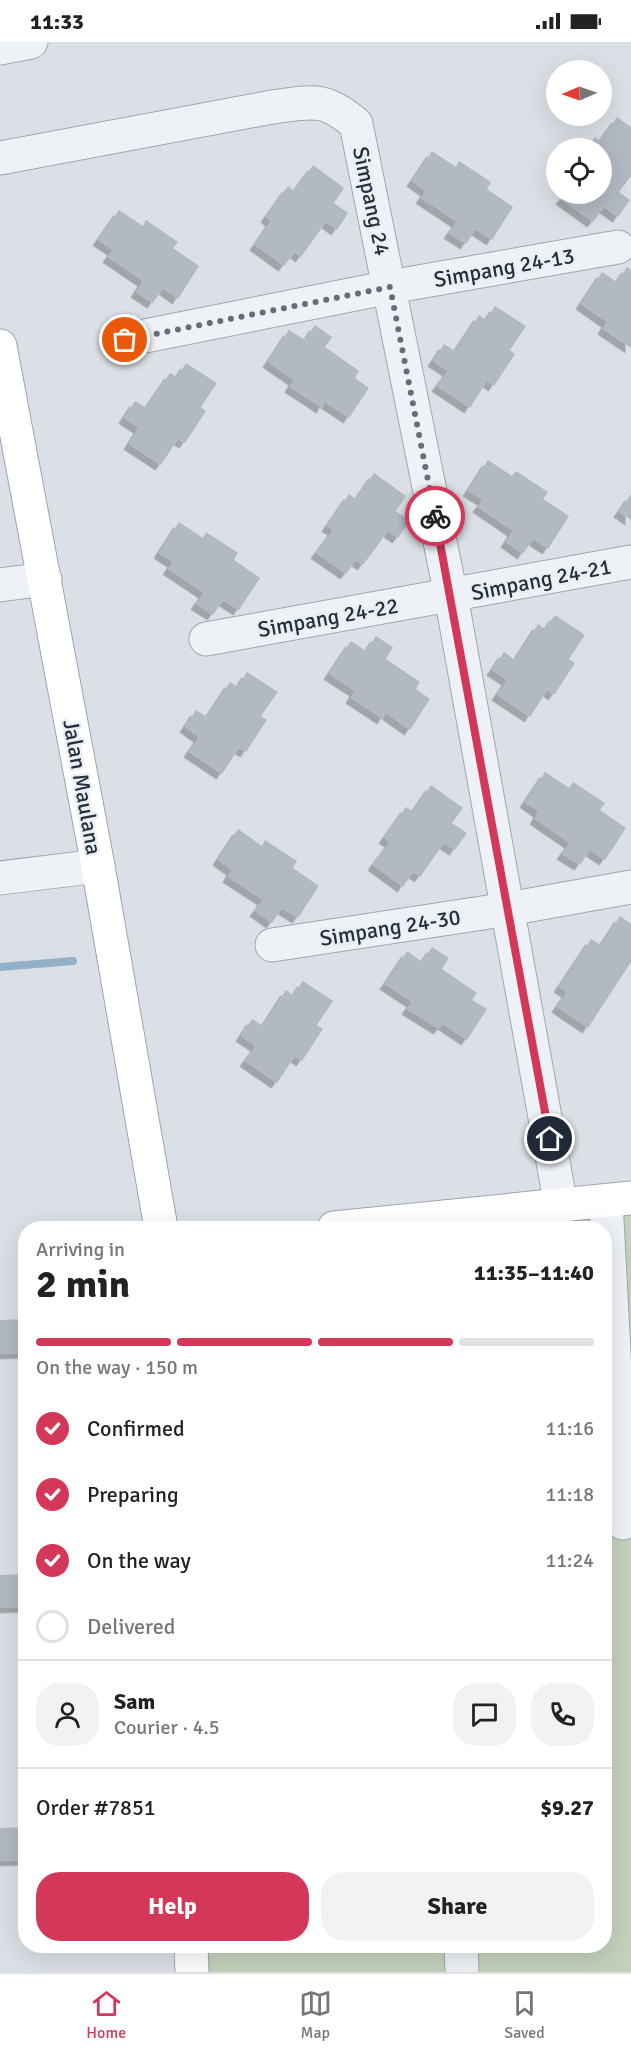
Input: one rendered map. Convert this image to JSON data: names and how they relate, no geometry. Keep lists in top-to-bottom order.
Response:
{
  "streets": {
    "main road": ["Jalan Maulana"],
    "street": [
      "Simpang 24",
      "Simpang 24-13",
      "Simpang 24-21",
      "Simpang 24-22",
      "Simpang 24-30"
    ]
  },
  "crossings": [
    ["Simpang 24", "Simpang 24-13"],
    ["Simpang 24", "Simpang 24-21"],
    ["Simpang 24", "Simpang 24-22"],
    ["Simpang 24", "Simpang 24-30"],
    ["Simpang 24-21", "Simpang 24-22"]
  ],
  "north": "left",
  "page": {
    "status": "11:33",
    "heading": ["2 min", "Arriving in", "11:35–11:40"],
    "panel": [
      "Sam",
      "Courier · 4.5",
      "Order #7851",
      "$9.27"
    ],
    "bar": "On the way · 150 m",
    "list": [
      ["Confirmed", "11:16"],
      ["Preparing", "11:18"],
      ["On the way", "11:24"],
      "Delivered"
    ],
    "buttons": ["Help", "Share"],
    "tabs": ["Home", "Map", "Saved"]
  }
}
